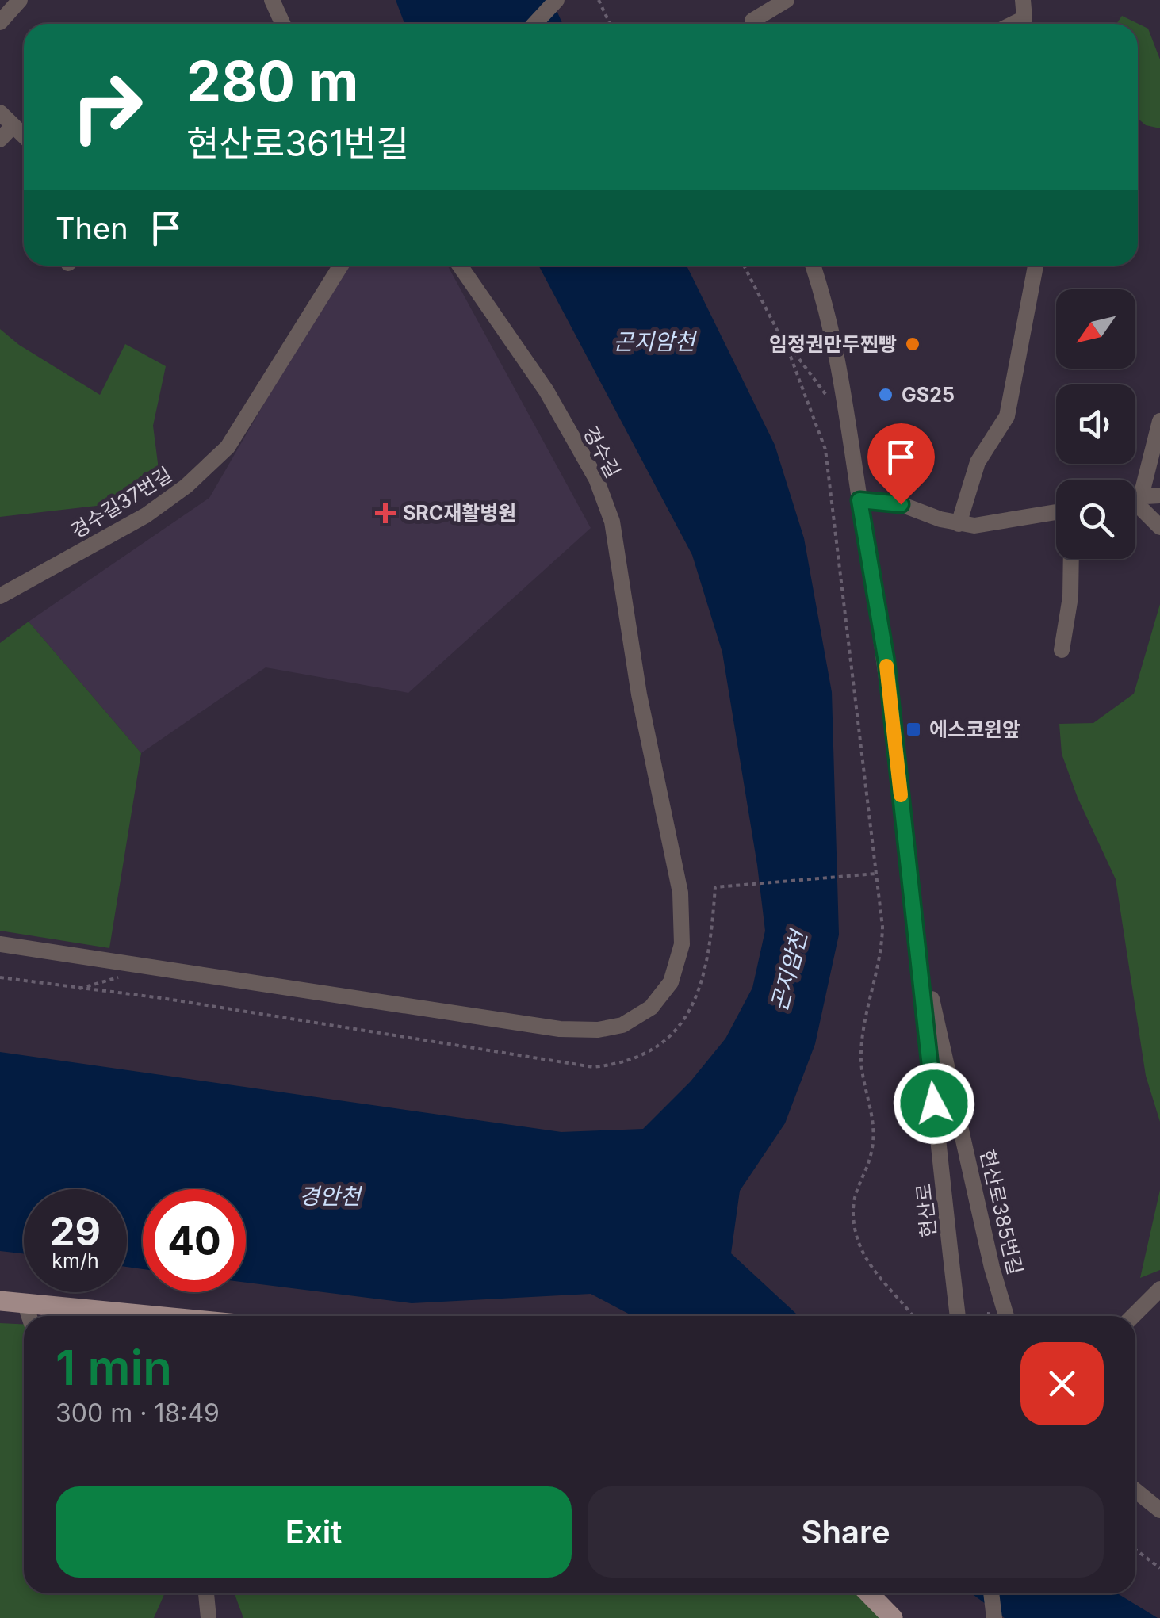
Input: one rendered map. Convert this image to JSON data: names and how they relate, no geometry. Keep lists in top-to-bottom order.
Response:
{
  "streets": {
    "street": [
      "경수길",
      "경수길37번길",
      "현산로",
      "현산로385번길"
    ]
  },
  "crossings": [
    ["현산로", "현산로385번길"]
  ],
  "water": ["곤지암천", "경안천"],
  "places": {
    "other": ["임정권만두찐빵", "GS25"],
    "health": ["SRC재활병원"],
    "transit": ["에스코윈앞"]
  },
  "north": "bottom left",
  "page": {
    "turn": ["280 m", "현산로361번길"],
    "then": "Then",
    "speed": "29 km/h",
    "limit": "40",
    "heading": ["1 min", "300 m · 18:49"],
    "buttons": ["Exit", "Share"]
  }
}
